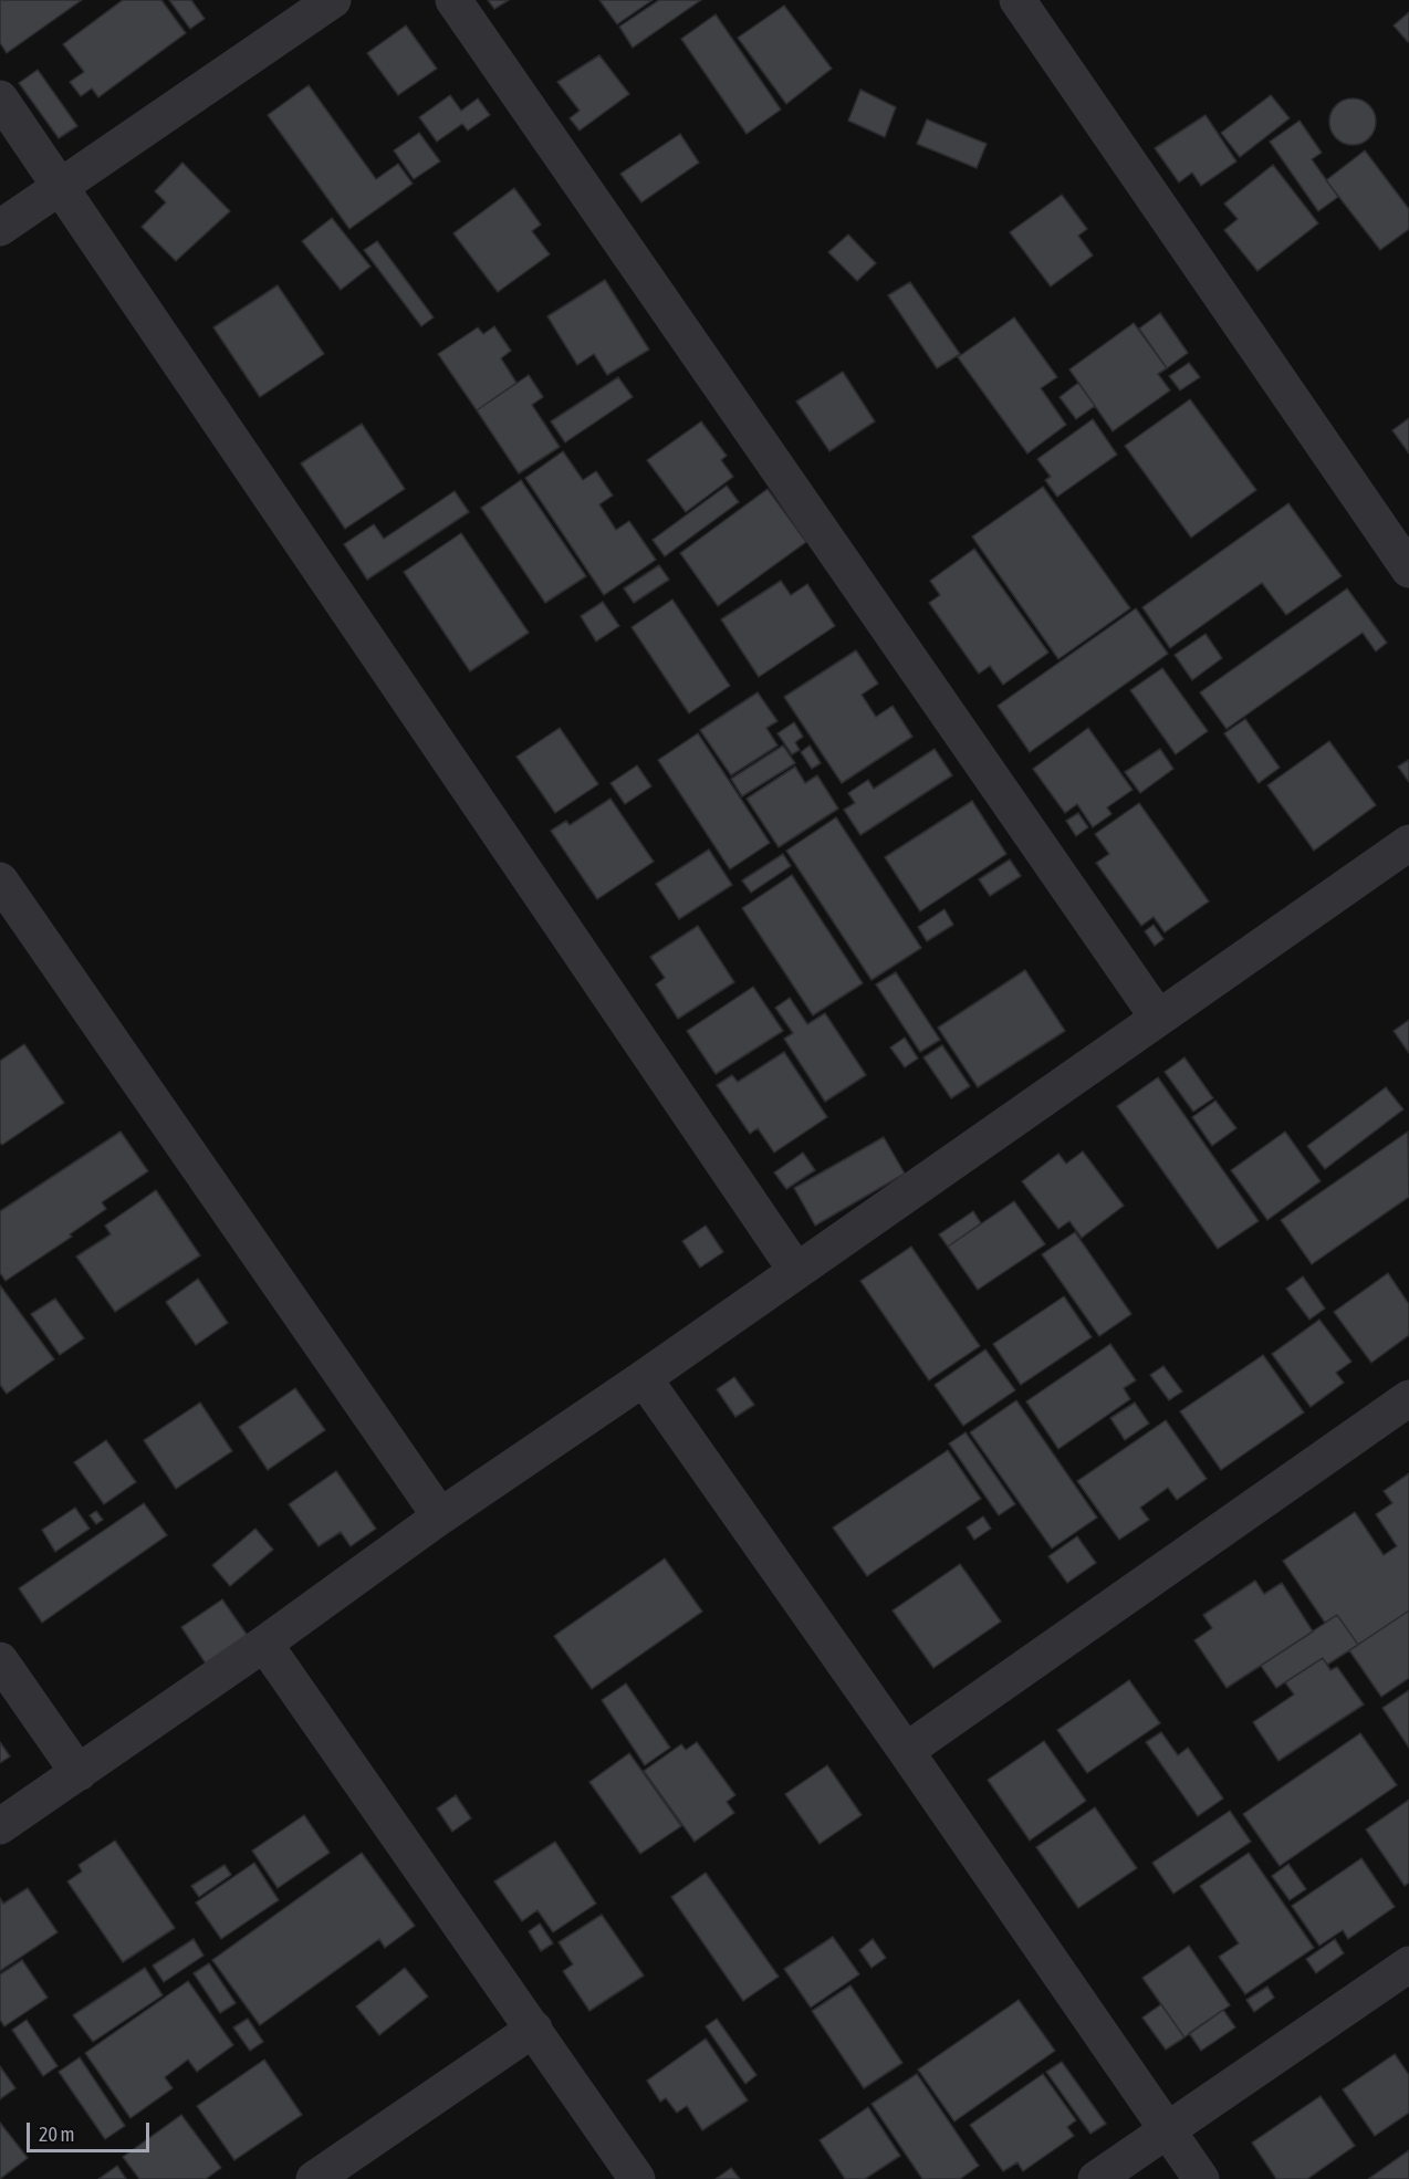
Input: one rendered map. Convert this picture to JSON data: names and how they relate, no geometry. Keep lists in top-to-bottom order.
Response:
{
  "scale_bar": "20 m"
}
